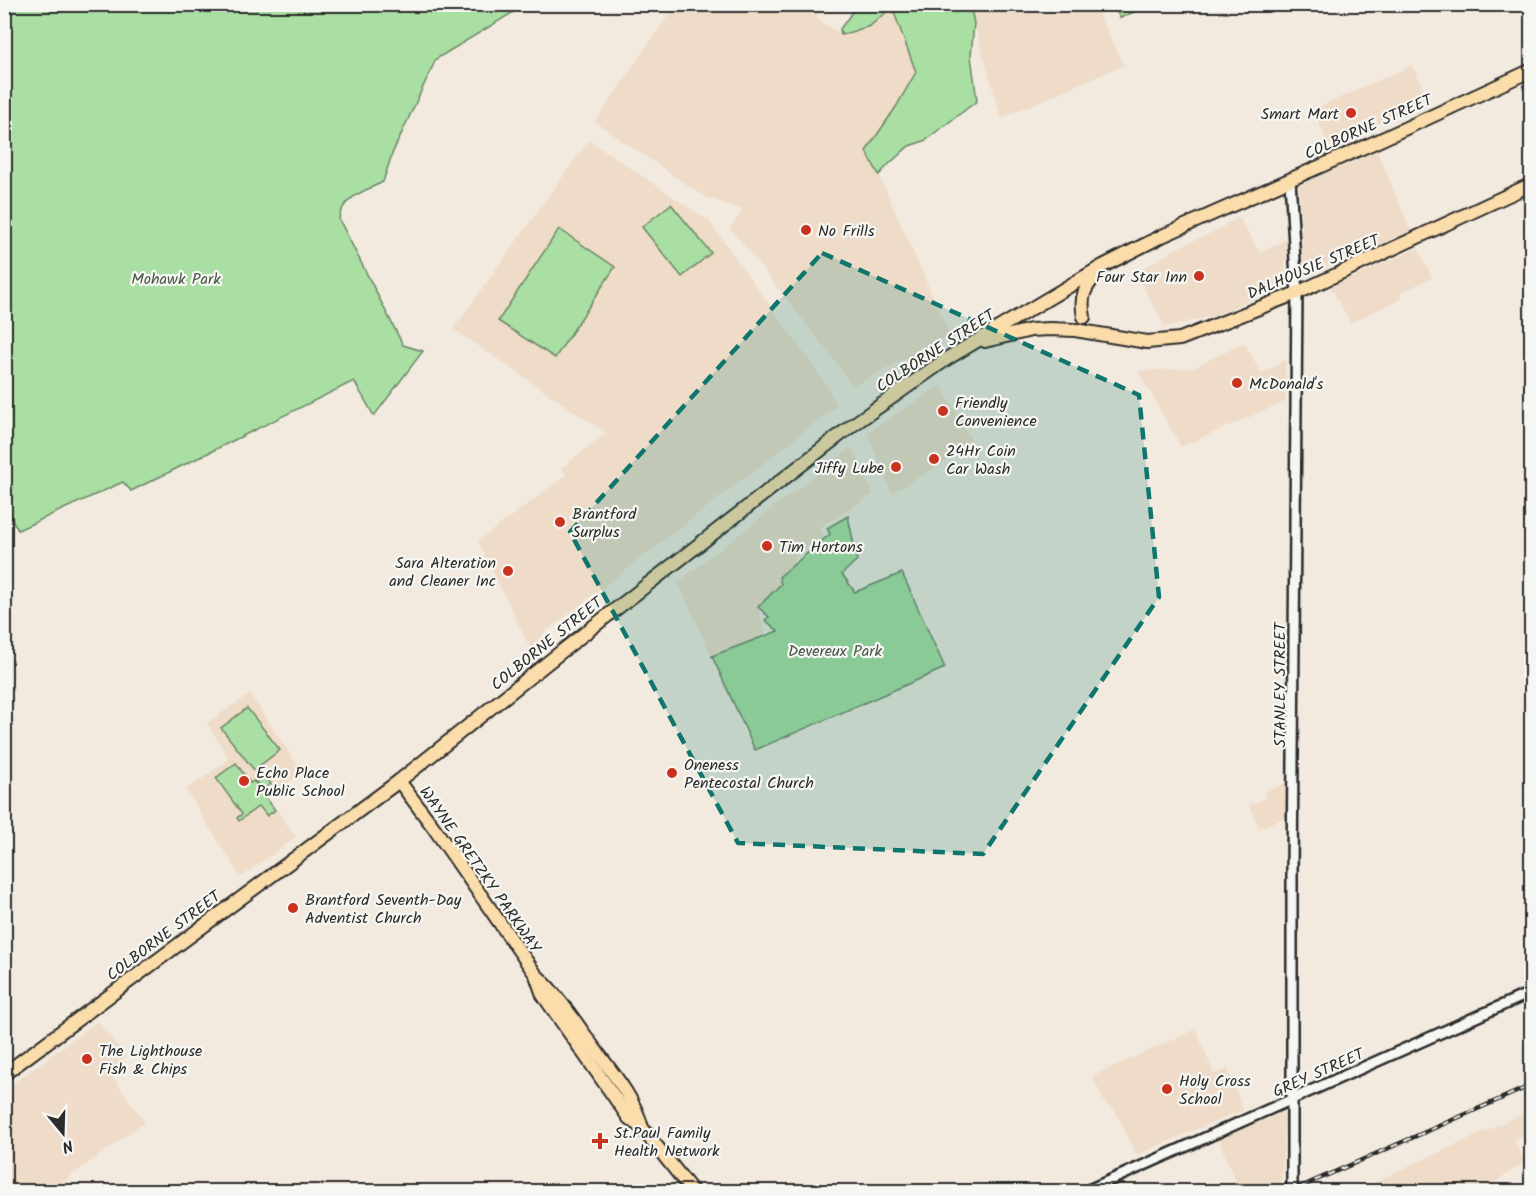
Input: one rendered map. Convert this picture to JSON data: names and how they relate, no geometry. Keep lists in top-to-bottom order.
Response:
{
  "streets": {
    "main road": ["COLBORNE STREET", "DALHOUSIE STREET", "WAYNE GRETZKY PARKWAY"],
    "street": ["STANLEY STREET", "GREY STREET"]
  },
  "crossings": [
    ["COLBORNE STREET", "DALHOUSIE STREET"],
    ["COLBORNE STREET", "STANLEY STREET"],
    ["COLBORNE STREET", "WAYNE GRETZKY PARKWAY"],
    ["DALHOUSIE STREET", "STANLEY STREET"],
    ["STANLEY STREET", "GREY STREET"]
  ],
  "parks": ["Mohawk Park", "Devereux Park"],
  "places": {
    "other": [
      "Smart Mart",
      "No Frills",
      "Four Star Inn",
      "McDonald's",
      "Friendly Convenience",
      "24Hr Coin Car Wash",
      "Jiffy Lube",
      "Brantford Surplus",
      "Tim Hortons",
      "Sara Alteration and Cleaner Inc",
      "Oneness Pentecostal Church",
      "Echo Place Public School",
      "Brantford Seventh-Day Adventist Church",
      "The Lighthouse Fish & Chips",
      "Holy Cross School"
    ],
    "health": ["St.Paul Family Health Network"]
  },
  "north": "bottom"
}
